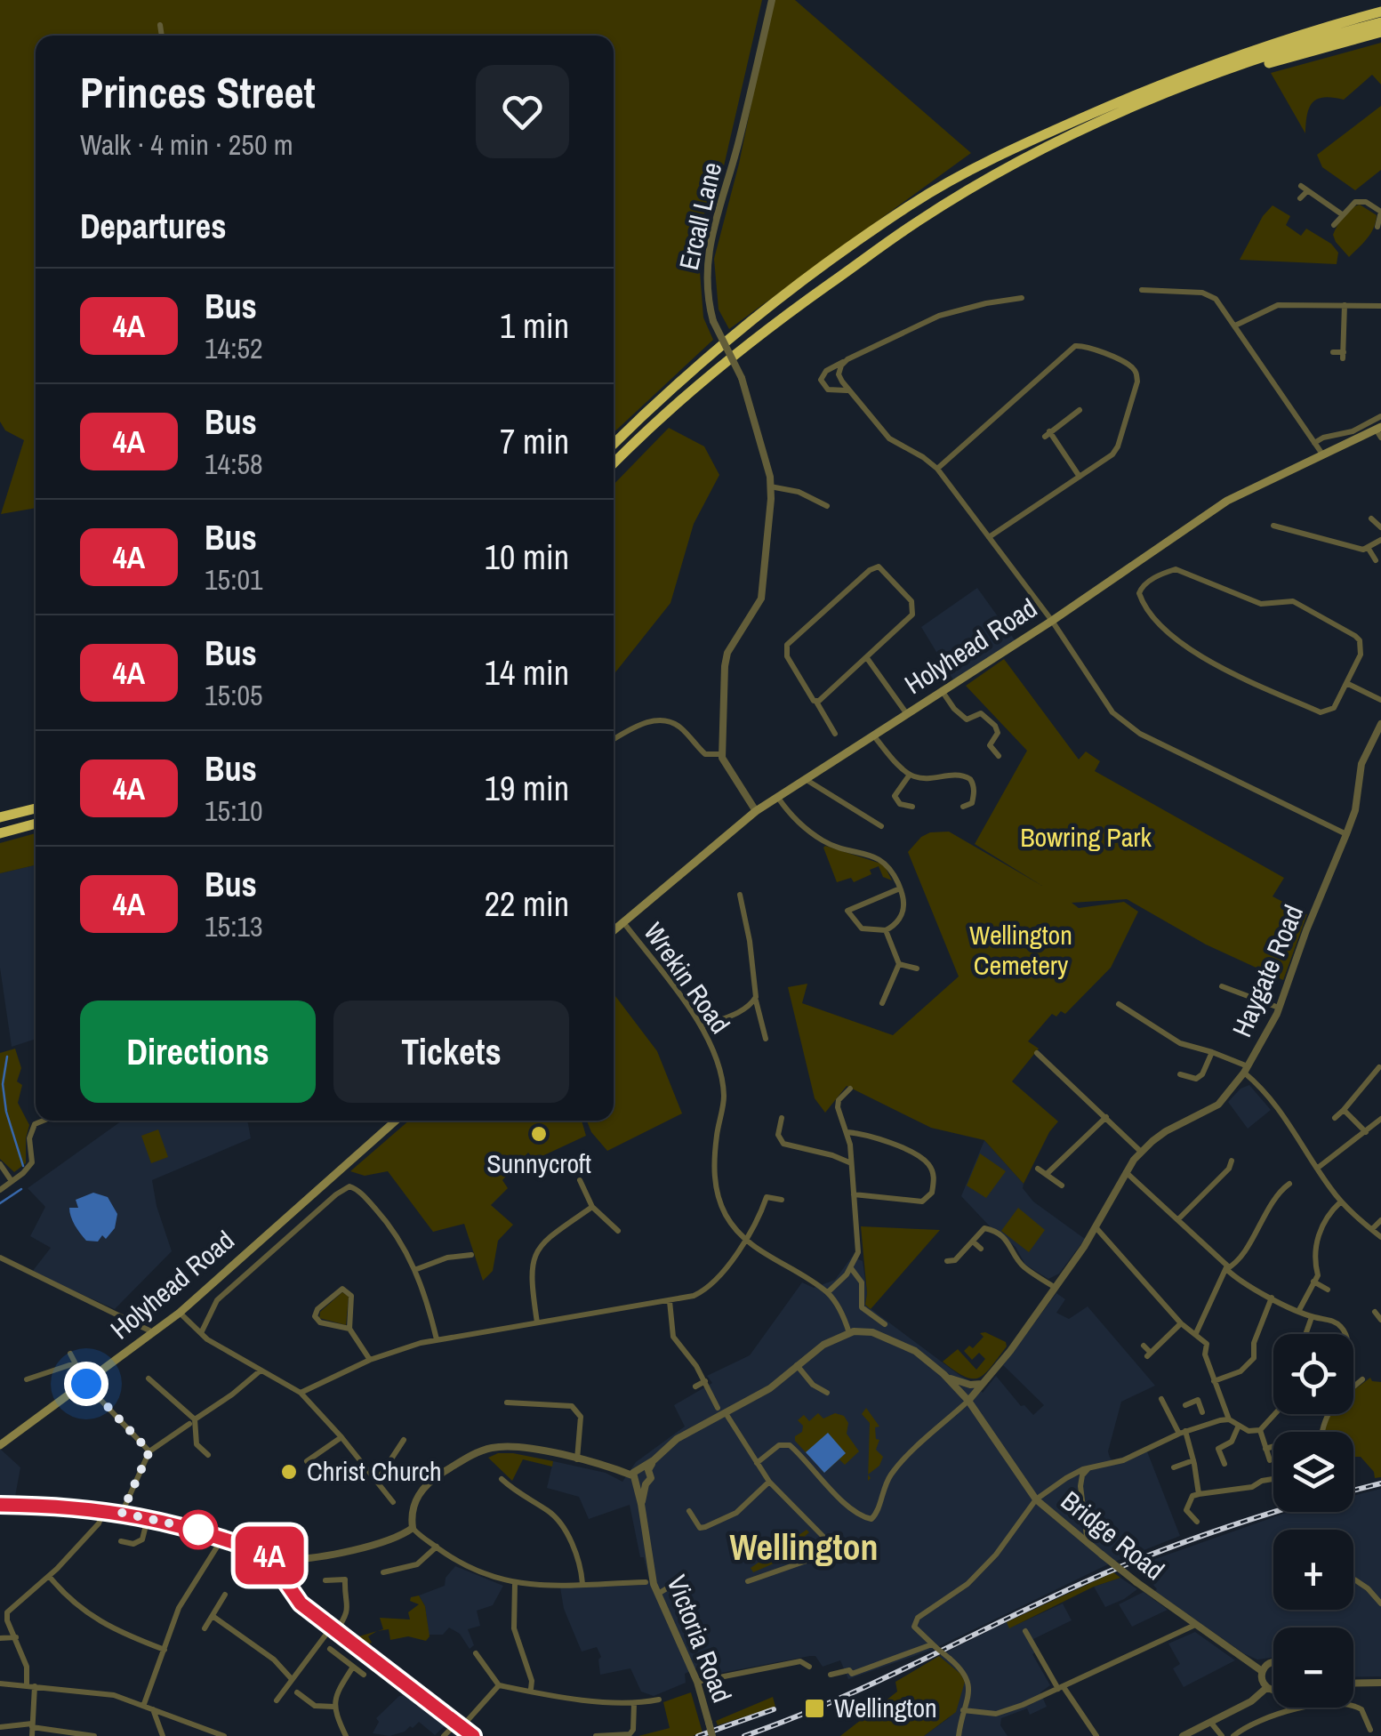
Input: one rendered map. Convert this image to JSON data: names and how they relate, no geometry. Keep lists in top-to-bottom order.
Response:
{
  "streets": {
    "main road": ["Holyhead Road"],
    "street": [
      "Ercall Lane",
      "Haygate Road",
      "Wrekin Road",
      "Bridge Road",
      "Victoria Road"
    ]
  },
  "crossings": [
    ["Holyhead Road", "Wrekin Road"],
    ["Haygate Road", "Bridge Road"]
  ],
  "districts": ["Wellington"],
  "parks": ["Bowring Park", "Wellington Cemetery"],
  "places": {
    "other": ["Sunnycroft", "Christ Church"],
    "transit": ["Wellington"]
  },
  "lines": ["bus line 4A"],
  "page": {
    "on_map": "4A",
    "heading": [
      ["Princes Street", "Walk · 4 min · 250 m"],
      "Departures"
    ],
    "list": [
      {
        "mark": "4A",
        "name": "Bus",
        "note": "14:52",
        "value": "1 min"
      },
      {
        "mark": "4A",
        "name": "Bus",
        "note": "14:58",
        "value": "7 min"
      },
      {
        "mark": "4A",
        "name": "Bus",
        "note": "15:01",
        "value": "10 min"
      },
      {
        "mark": "4A",
        "name": "Bus",
        "note": "15:05",
        "value": "14 min"
      },
      {
        "mark": "4A",
        "name": "Bus",
        "note": "15:10",
        "value": "19 min"
      },
      {
        "mark": "4A",
        "name": "Bus",
        "note": "15:13",
        "value": "22 min"
      }
    ],
    "buttons": ["Directions", "Tickets"],
    "map_buttons": ["+", "−"]
  }
}
